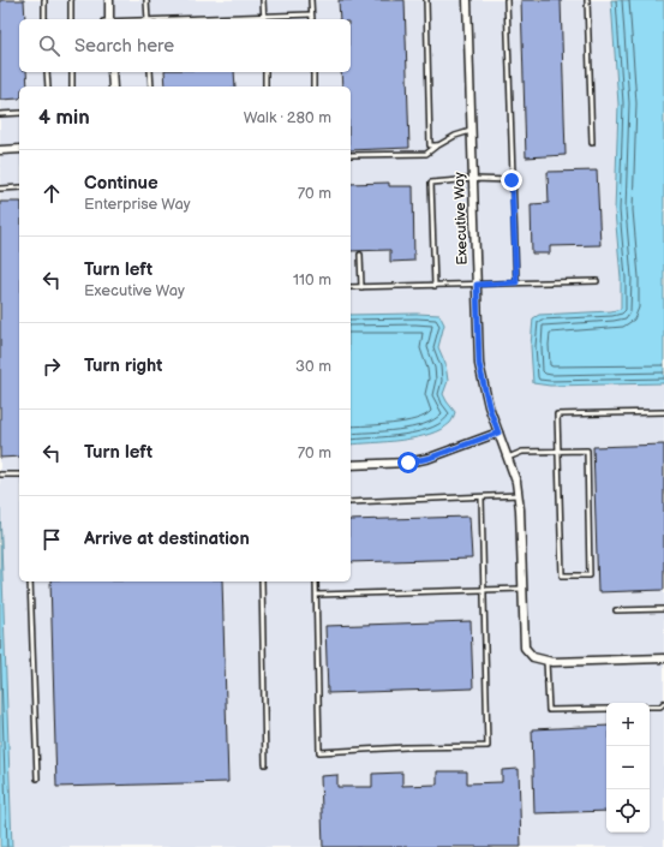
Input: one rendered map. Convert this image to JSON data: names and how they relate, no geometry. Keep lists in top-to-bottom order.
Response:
{
  "streets": {
    "street": ["Executive Way"]
  },
  "page": {
    "search": "Search here",
    "heading": ["4 min", "Walk · 280 m"],
    "list": [
      ["Continue", "Enterprise Way", "70 m"],
      ["Turn left", "Executive Way", "110 m"],
      ["Turn right", "30 m"],
      ["Turn left", "70 m"],
      "Arrive at destination"
    ],
    "map_buttons": ["+", "−"]
  }
}
